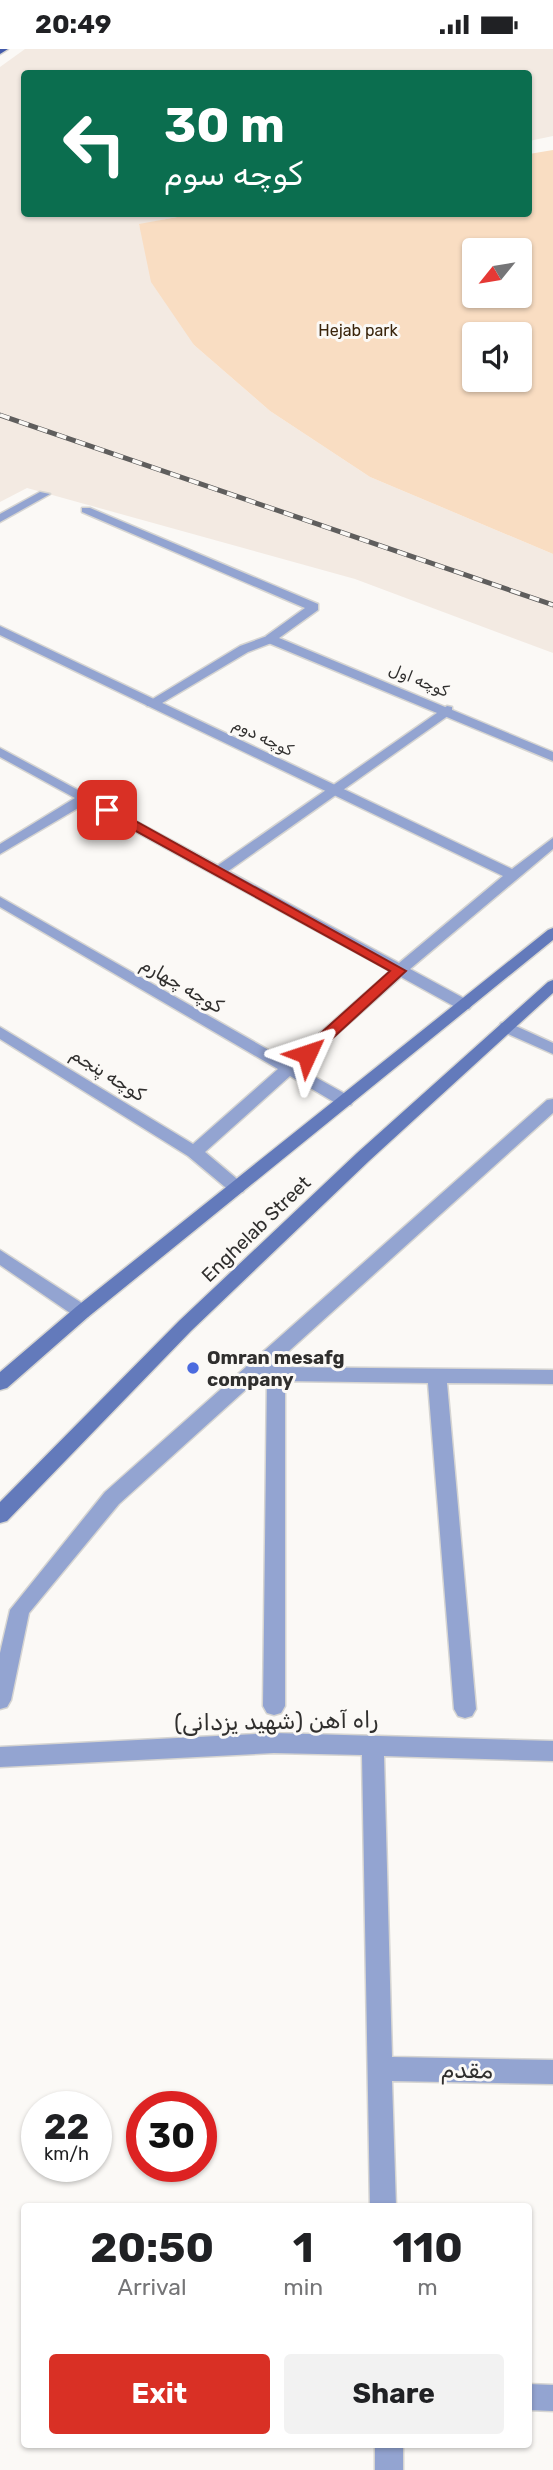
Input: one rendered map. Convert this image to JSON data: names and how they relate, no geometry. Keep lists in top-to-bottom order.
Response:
{
  "streets": {
    "main road": ["Enghelab Street"],
    "street": [
      "کوچه اول",
      "کوچه دوم",
      "کوچه چهارم",
      "کوچه پنجم",
      "راه آهن (شهید یزدانی)",
      "مقدم"
    ]
  },
  "crossings": [
    ["کوچه چهارم", "Enghelab Street"],
    ["کوچه پنجم", "Enghelab Street"]
  ],
  "parks": ["Hejab park"],
  "places": ["Omran mesafg company"],
  "north": "bottom left",
  "page": {
    "status": "20:49",
    "turn": ["30 m", "کوچه سوم"],
    "speed": "22 km/h",
    "limit": "30",
    "eta": [
      "20:50",
      "Arrival",
      "1",
      "min",
      "110",
      "m"
    ],
    "buttons": ["Exit", "Share"]
  }
}
